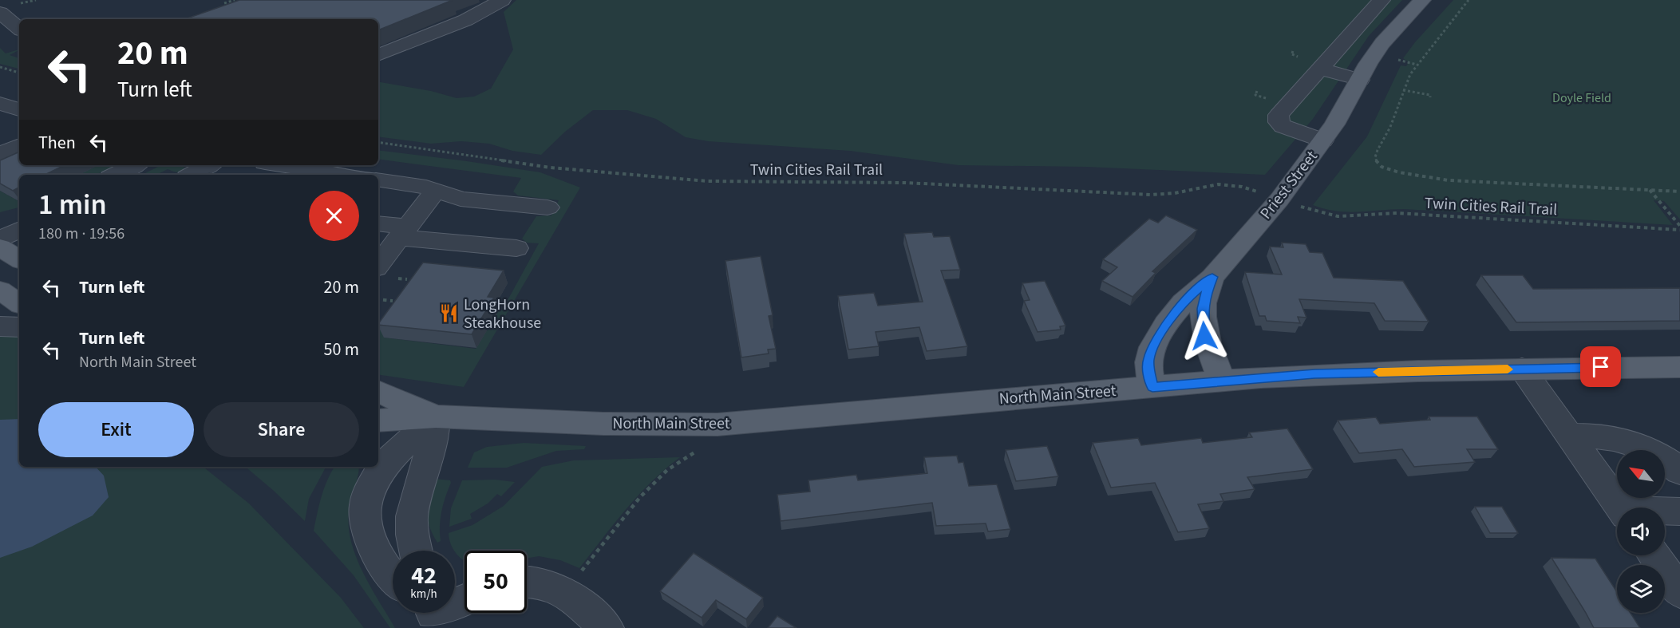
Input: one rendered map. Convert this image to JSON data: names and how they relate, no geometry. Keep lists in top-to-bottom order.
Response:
{
  "streets": {
    "main road": ["Priest Street", "North Main Street"],
    "path": ["Twin Cities Rail Trail"]
  },
  "crossings": [
    ["Priest Street", "North Main Street"]
  ],
  "parks": ["Doyle Field"],
  "places": {
    "restaurant": ["LongHorn Steakhouse"]
  },
  "north": "top left",
  "page": {
    "turn": ["20 m", "Turn left"],
    "then": "Then",
    "heading": ["1 min", "180 m · 19:56"],
    "list": [
      {
        "name": "Turn left",
        "value": "20 m"
      },
      {
        "name": "Turn left",
        "note": "North Main Street",
        "value": "50 m"
      }
    ],
    "buttons": ["Exit", "Share"],
    "speed": "42 km/h",
    "limit": "50"
  }
}
